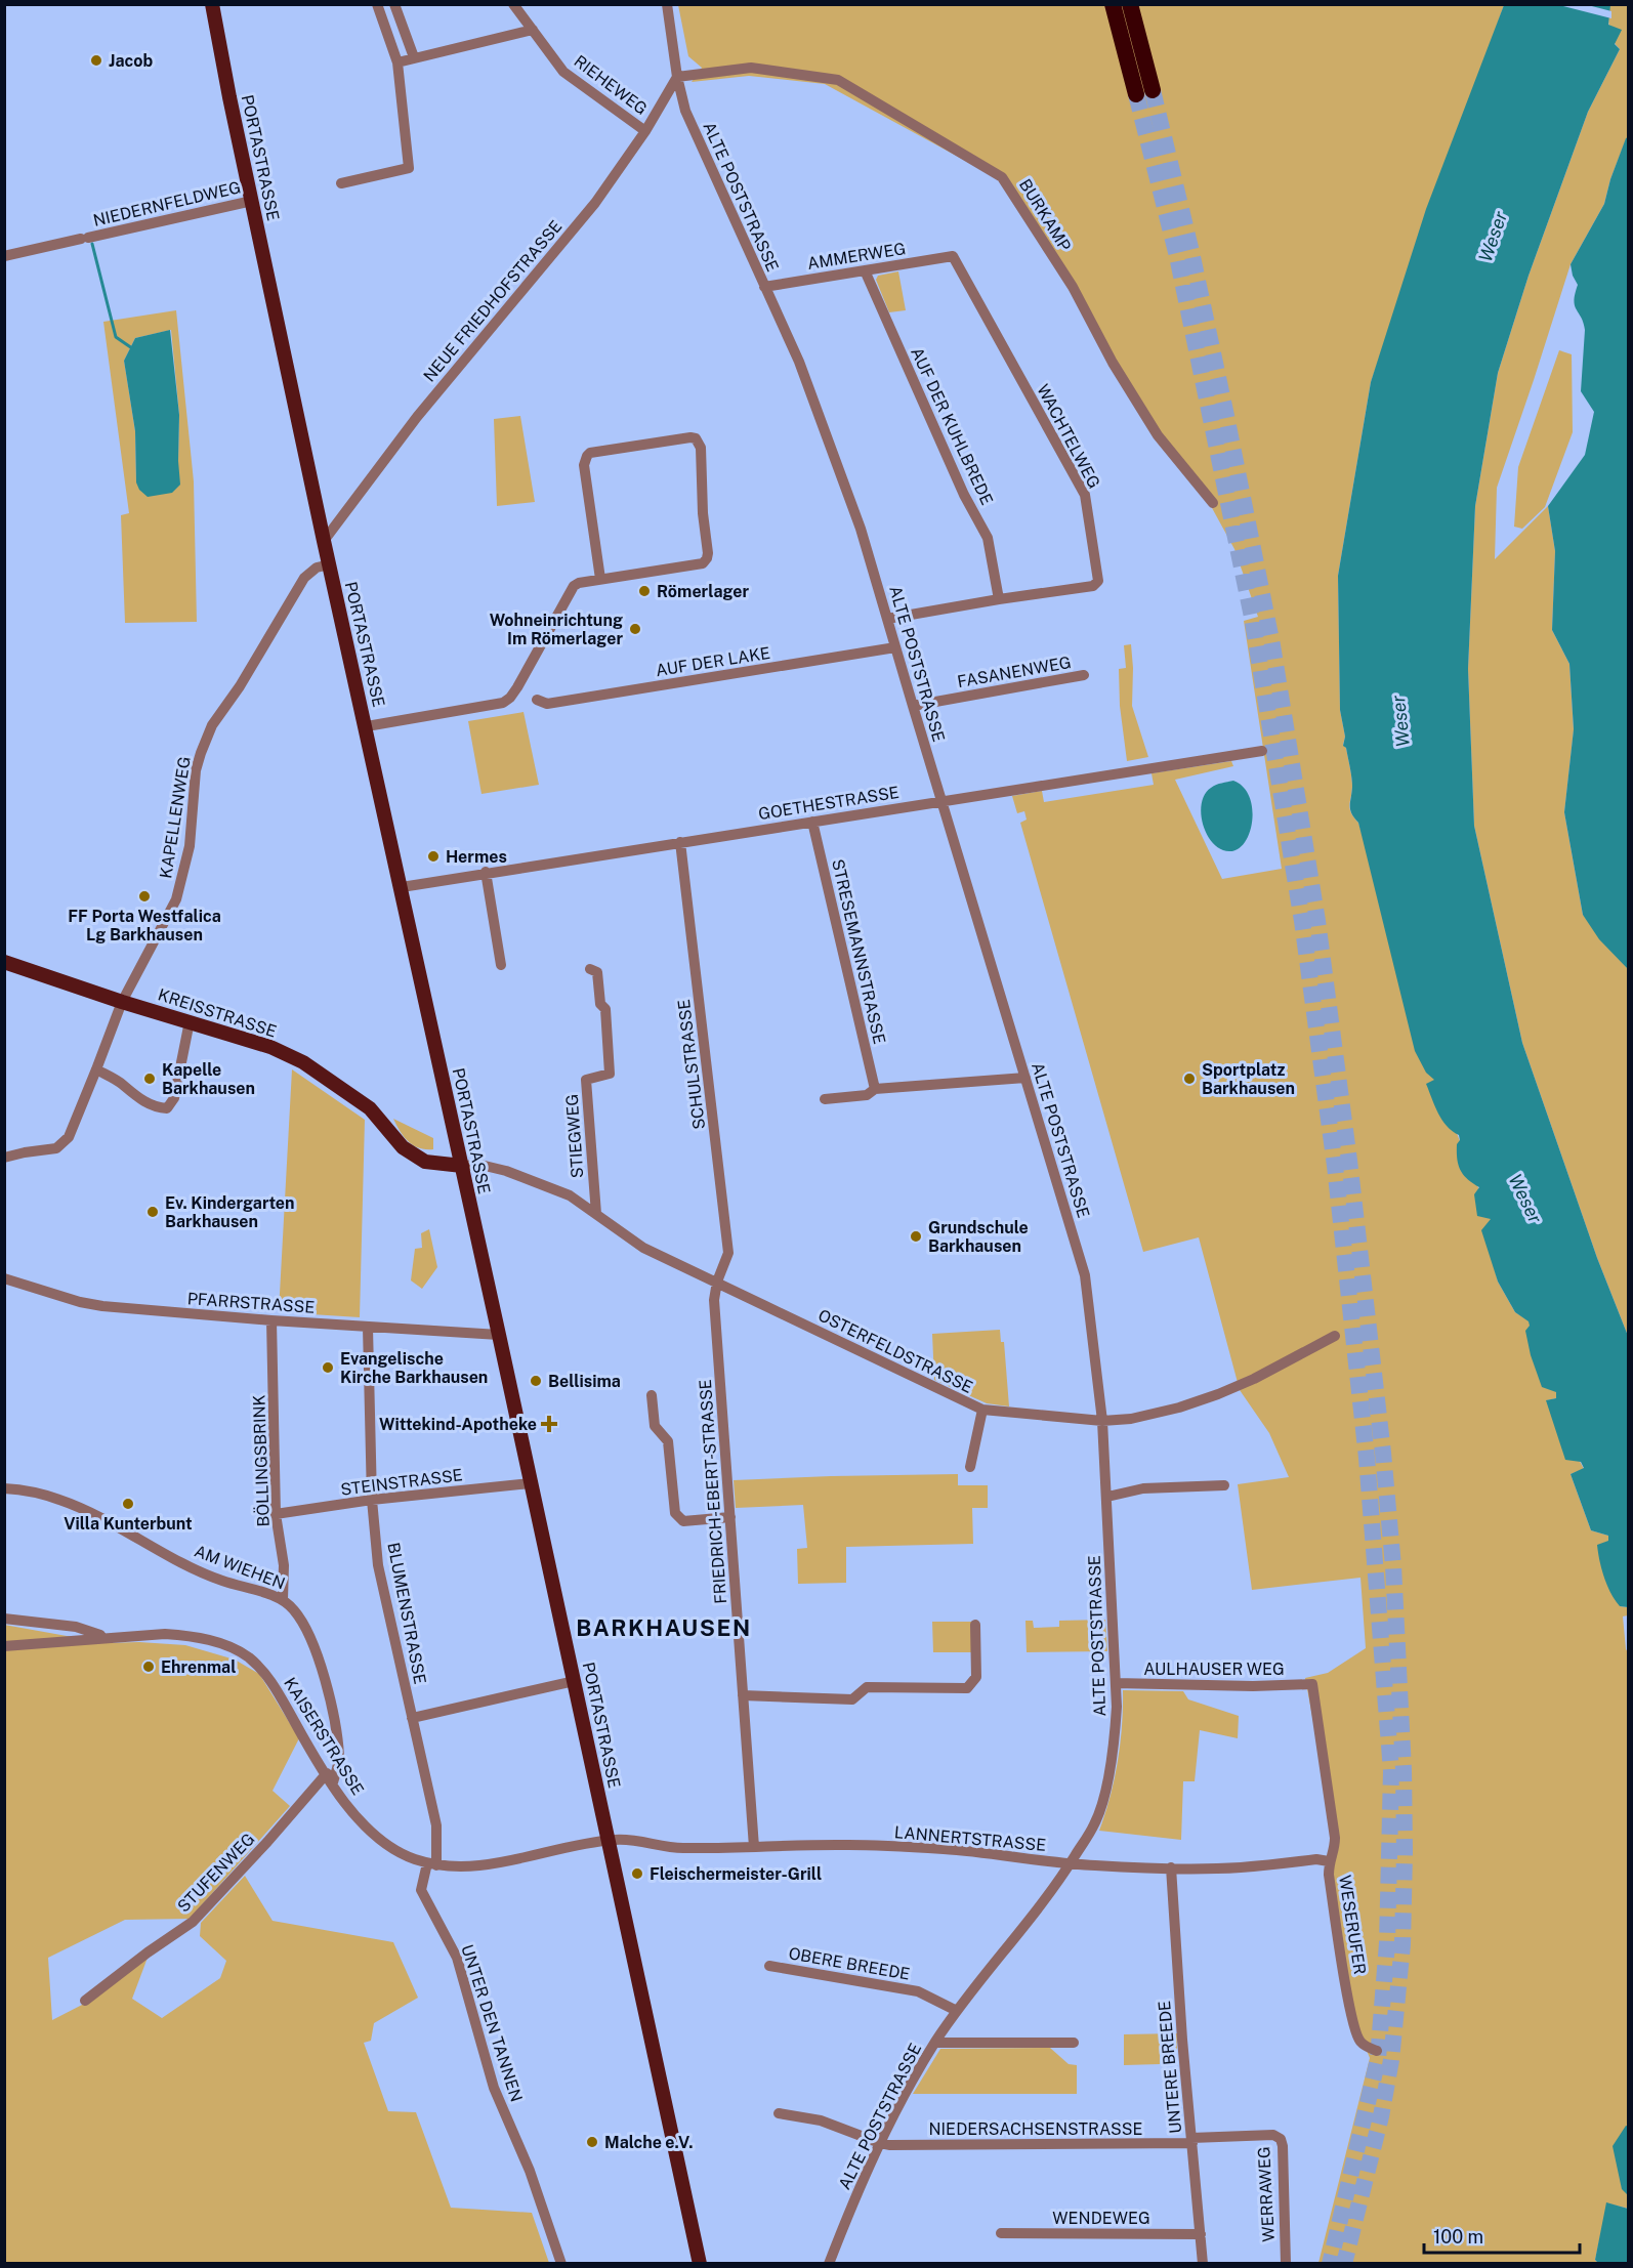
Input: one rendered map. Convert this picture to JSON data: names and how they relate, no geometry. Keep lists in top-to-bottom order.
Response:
{
  "streets": {
    "main road": ["PORTASTRASSE", "KREISSTRASSE"],
    "street": [
      "RIEHEWEG",
      "ALTE POSTSTRASSE",
      "NIEDERNFELDWEG",
      "BURKAMP",
      "AMMERWEG",
      "NEUE FRIEDHOFSTRASSE",
      "AUF DER KUHLBREDE",
      "WACHTELWEG",
      "AUF DER LAKE",
      "FASANENWEG",
      "GOETHESTRASSE",
      "KAPELLENWEG",
      "STRESEMANNSTRASSE",
      "SCHULSTRASSE",
      "STIEGWEG",
      "PFARRSTRASSE",
      "OSTERFELDSTRASSE",
      "BÖLLINGSBRINK",
      "STEINSTRASSE",
      "FRIEDRICH-EBERT-STRASSE",
      "AM WIEHEN",
      "BLUMENSTRASSE",
      "AULHAUSER WEG",
      "KAISERSTRASSE",
      "LANNERTSTRASSE",
      "STUFENWEG",
      "WESERUFER",
      "OBERE BREEDE",
      "UNTER DEN TANNEN",
      "UNTERE BREEDE",
      "NIEDERSACHSENSTRASSE",
      "WERRAWEG",
      "WENDEWEG"
    ]
  },
  "crossings": [
    ["RIEHEWEG", "NEUE FRIEDHOFSTRASSE"],
    ["PORTASTRASSE", "NIEDERNFELDWEG"],
    ["PORTASTRASSE", "NEUE FRIEDHOFSTRASSE"],
    ["PORTASTRASSE", "GOETHESTRASSE"],
    ["PORTASTRASSE", "KAPELLENWEG"],
    ["PORTASTRASSE", "KREISSTRASSE"],
    ["PORTASTRASSE", "PFARRSTRASSE"],
    ["PORTASTRASSE", "OSTERFELDSTRASSE"],
    ["PORTASTRASSE", "STEINSTRASSE"],
    ["PORTASTRASSE", "KAISERSTRASSE"],
    ["PORTASTRASSE", "LANNERTSTRASSE"],
    ["ALTE POSTSTRASSE", "BURKAMP"],
    ["ALTE POSTSTRASSE", "AMMERWEG"],
    ["ALTE POSTSTRASSE", "NEUE FRIEDHOFSTRASSE"],
    ["ALTE POSTSTRASSE", "WACHTELWEG"],
    ["ALTE POSTSTRASSE", "AUF DER LAKE"],
    ["ALTE POSTSTRASSE", "FASANENWEG"],
    ["ALTE POSTSTRASSE", "GOETHESTRASSE"],
    ["ALTE POSTSTRASSE", "OSTERFELDSTRASSE"],
    ["ALTE POSTSTRASSE", "AULHAUSER WEG"],
    ["ALTE POSTSTRASSE", "LANNERTSTRASSE"],
    ["ALTE POSTSTRASSE", "OBERE BREEDE"],
    ["ALTE POSTSTRASSE", "NIEDERSACHSENSTRASSE"],
    ["BURKAMP", "NEUE FRIEDHOFSTRASSE"],
    ["AMMERWEG", "AUF DER KUHLBREDE"],
    ["AMMERWEG", "WACHTELWEG"],
    ["AUF DER KUHLBREDE", "WACHTELWEG"],
    ["GOETHESTRASSE", "STRESEMANNSTRASSE"],
    ["GOETHESTRASSE", "SCHULSTRASSE"],
    ["KAPELLENWEG", "KREISSTRASSE"],
    ["KREISSTRASSE", "OSTERFELDSTRASSE"],
    ["SCHULSTRASSE", "OSTERFELDSTRASSE"],
    ["SCHULSTRASSE", "FRIEDRICH-EBERT-STRASSE"],
    ["STIEGWEG", "OSTERFELDSTRASSE"],
    ["PFARRSTRASSE", "BÖLLINGSBRINK"],
    ["PFARRSTRASSE", "BLUMENSTRASSE"],
    ["OSTERFELDSTRASSE", "FRIEDRICH-EBERT-STRASSE"],
    ["BÖLLINGSBRINK", "STEINSTRASSE"],
    ["BÖLLINGSBRINK", "AM WIEHEN"],
    ["STEINSTRASSE", "BLUMENSTRASSE"],
    ["FRIEDRICH-EBERT-STRASSE", "LANNERTSTRASSE"],
    ["AM WIEHEN", "KAISERSTRASSE"],
    ["AM WIEHEN", "STUFENWEG"],
    ["BLUMENSTRASSE", "KAISERSTRASSE"],
    ["BLUMENSTRASSE", "UNTER DEN TANNEN"],
    ["AULHAUSER WEG", "WESERUFER"],
    ["KAISERSTRASSE", "LANNERTSTRASSE"],
    ["KAISERSTRASSE", "STUFENWEG"],
    ["KAISERSTRASSE", "UNTER DEN TANNEN"],
    ["LANNERTSTRASSE", "WESERUFER"],
    ["LANNERTSTRASSE", "UNTERE BREEDE"],
    ["UNTERE BREEDE", "NIEDERSACHSENSTRASSE"],
    ["UNTERE BREEDE", "WERRAWEG"],
    ["UNTERE BREEDE", "WENDEWEG"],
    ["NIEDERSACHSENSTRASSE", "WERRAWEG"]
  ],
  "districts": ["BARKHAUSEN"],
  "water": ["Weser"],
  "places": {
    "other": [
      "Jacob",
      "Römerlager",
      "Wohneinrichtung Im Römerlager",
      "Hermes",
      "FF Porta Westfalica Lg Barkhausen",
      "Kapelle Barkhausen",
      "Sportplatz Barkhausen",
      "Ev. Kindergarten Barkhausen",
      "Grundschule Barkhausen",
      "Evangelische Kirche Barkhausen",
      "Bellisima",
      "Villa Kunterbunt",
      "Ehrenmal",
      "Fleischermeister-Grill",
      "Malche e.V."
    ],
    "health": ["Wittekind-Apotheke"]
  },
  "scale_bar": "100 m"
}
